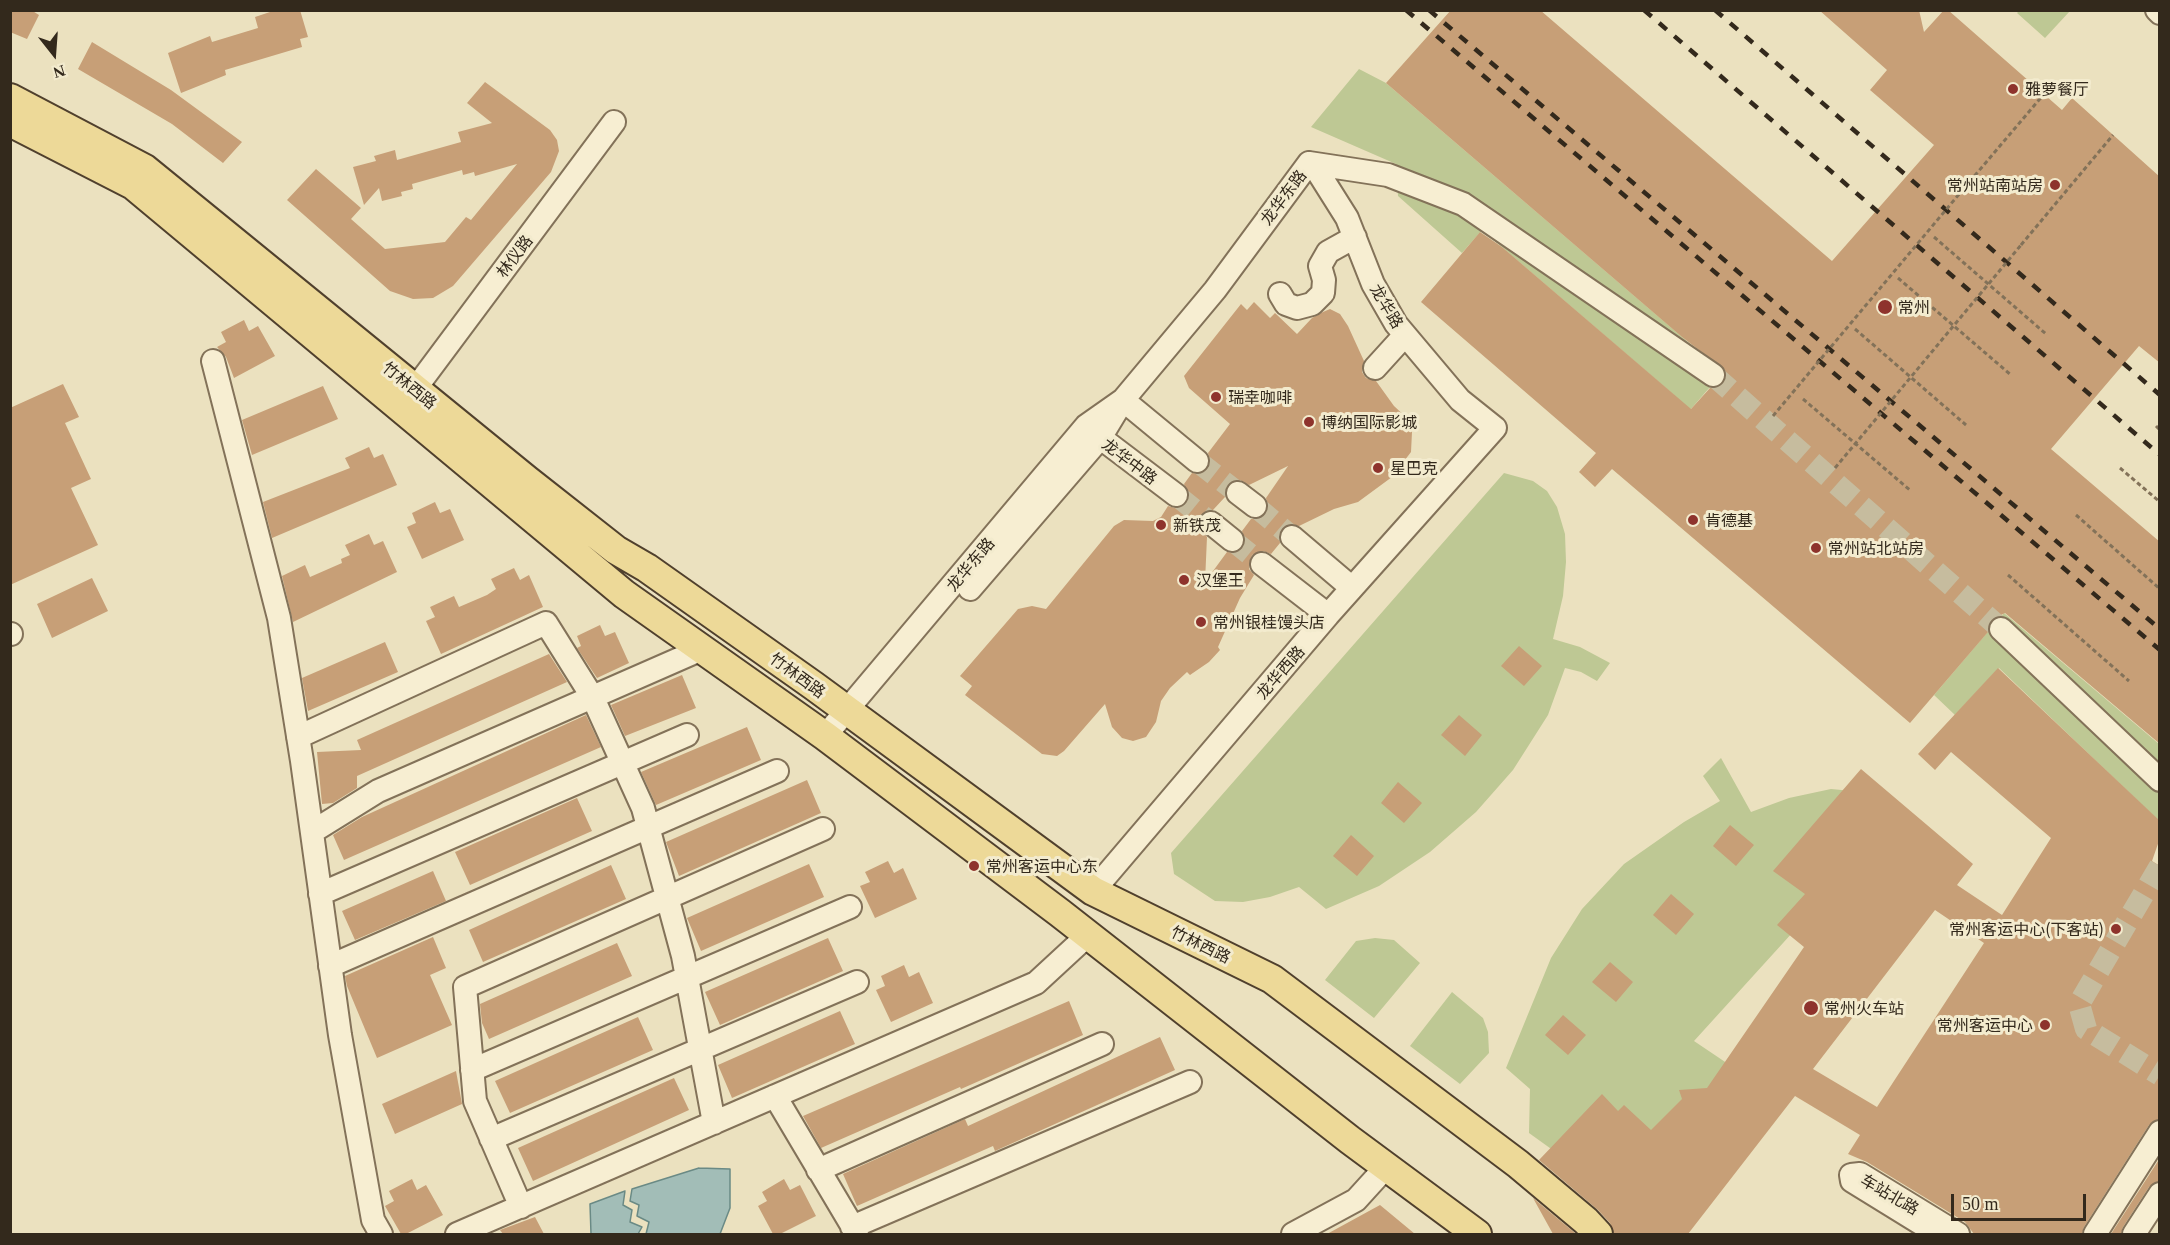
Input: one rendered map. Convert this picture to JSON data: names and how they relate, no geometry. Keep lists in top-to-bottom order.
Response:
{
  "streets": {
    "main road": ["竹林西路"],
    "street": [
      "龙华东路",
      "林仪路",
      "龙华路",
      "龙华中路",
      "龙华西路",
      "车站北路"
    ]
  },
  "crossings": [
    ["龙华东路", "龙华路"],
    ["龙华东路", "竹林西路"],
    ["龙华东路", "龙华中路"],
    ["林仪路", "竹林西路"],
    ["龙华路", "龙华西路"],
    ["竹林西路", "龙华西路"]
  ],
  "places": [
    "雅萝餐厅",
    "常州站南站房",
    "常州",
    "瑞幸咖啡",
    "博纳国际影城",
    "星巴克",
    "肯德基",
    "新铁茂",
    "常州站北站房",
    "汉堡王",
    "常州银桂馒头店",
    "常州客运中心东",
    "常州客运中心(下客站)",
    "常州火车站",
    "常州客运中心"
  ],
  "scale_bar": "50 m",
  "north": "bottom"
}
